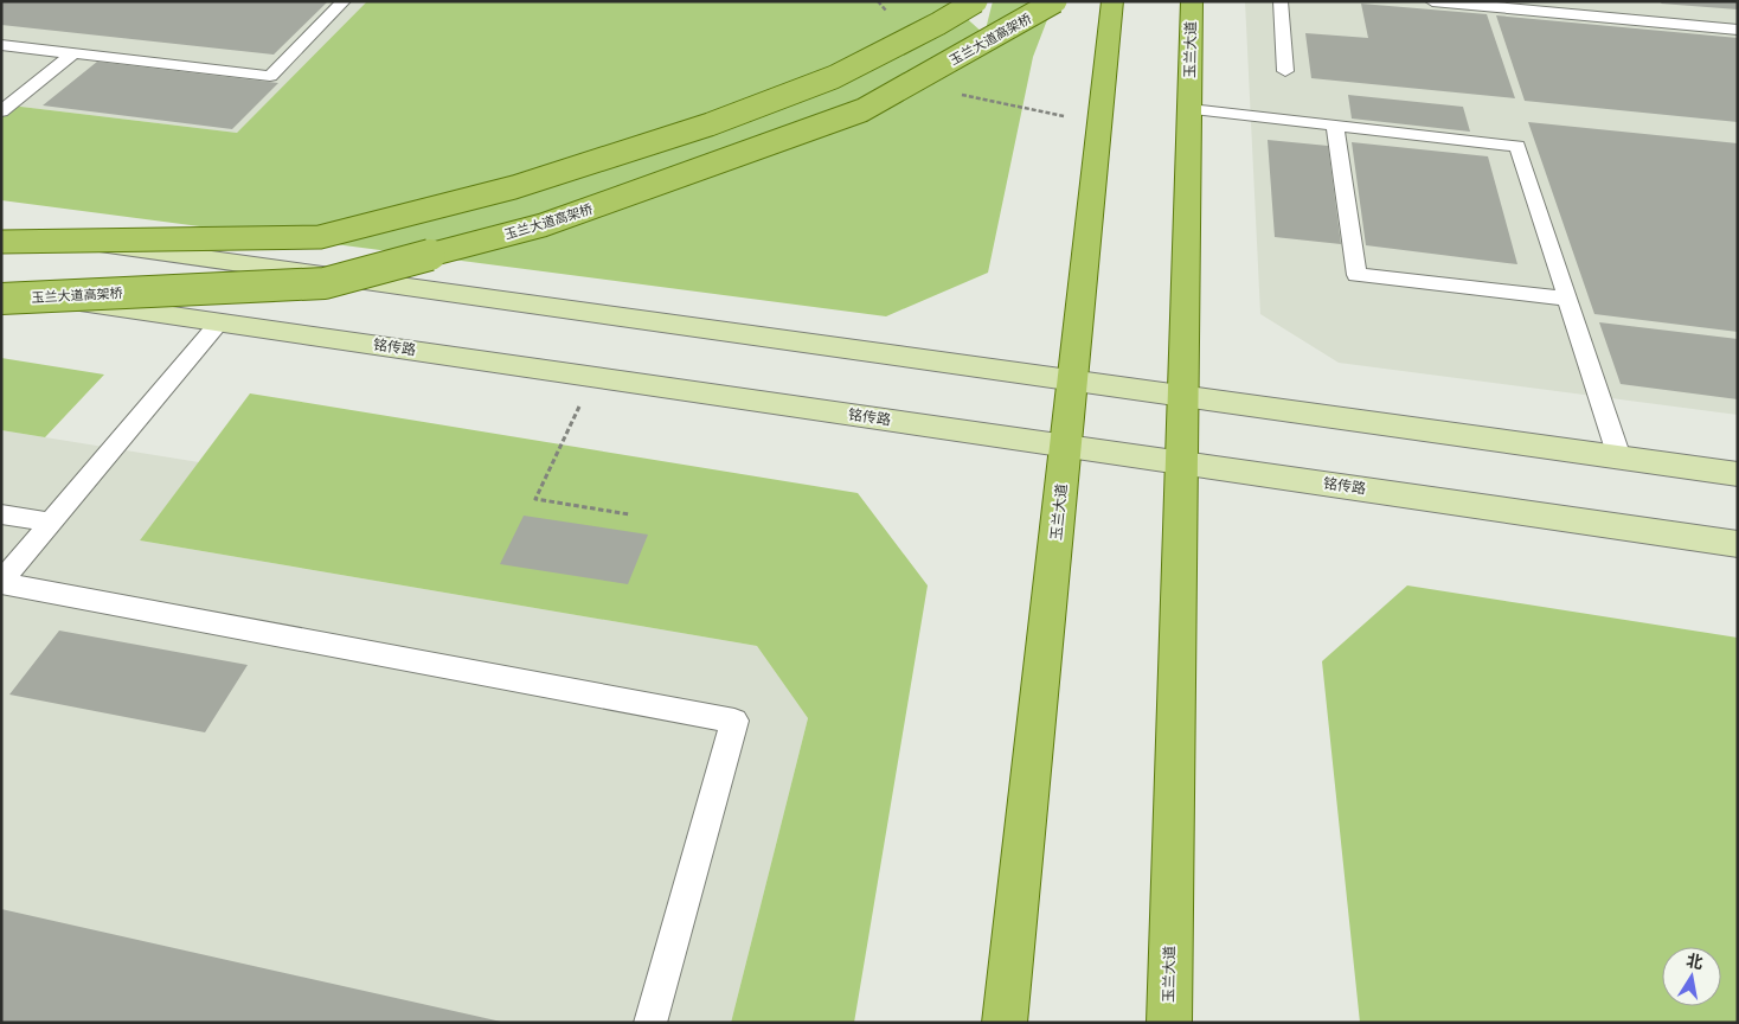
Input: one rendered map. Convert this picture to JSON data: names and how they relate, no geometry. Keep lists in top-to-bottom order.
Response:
{
  "streets": {
    "main road": ["玉兰大道高架桥", "玉兰大道", "铭传路"]
  },
  "crossings": [
    ["玉兰大道", "铭传路"]
  ],
  "north": "top"
}
